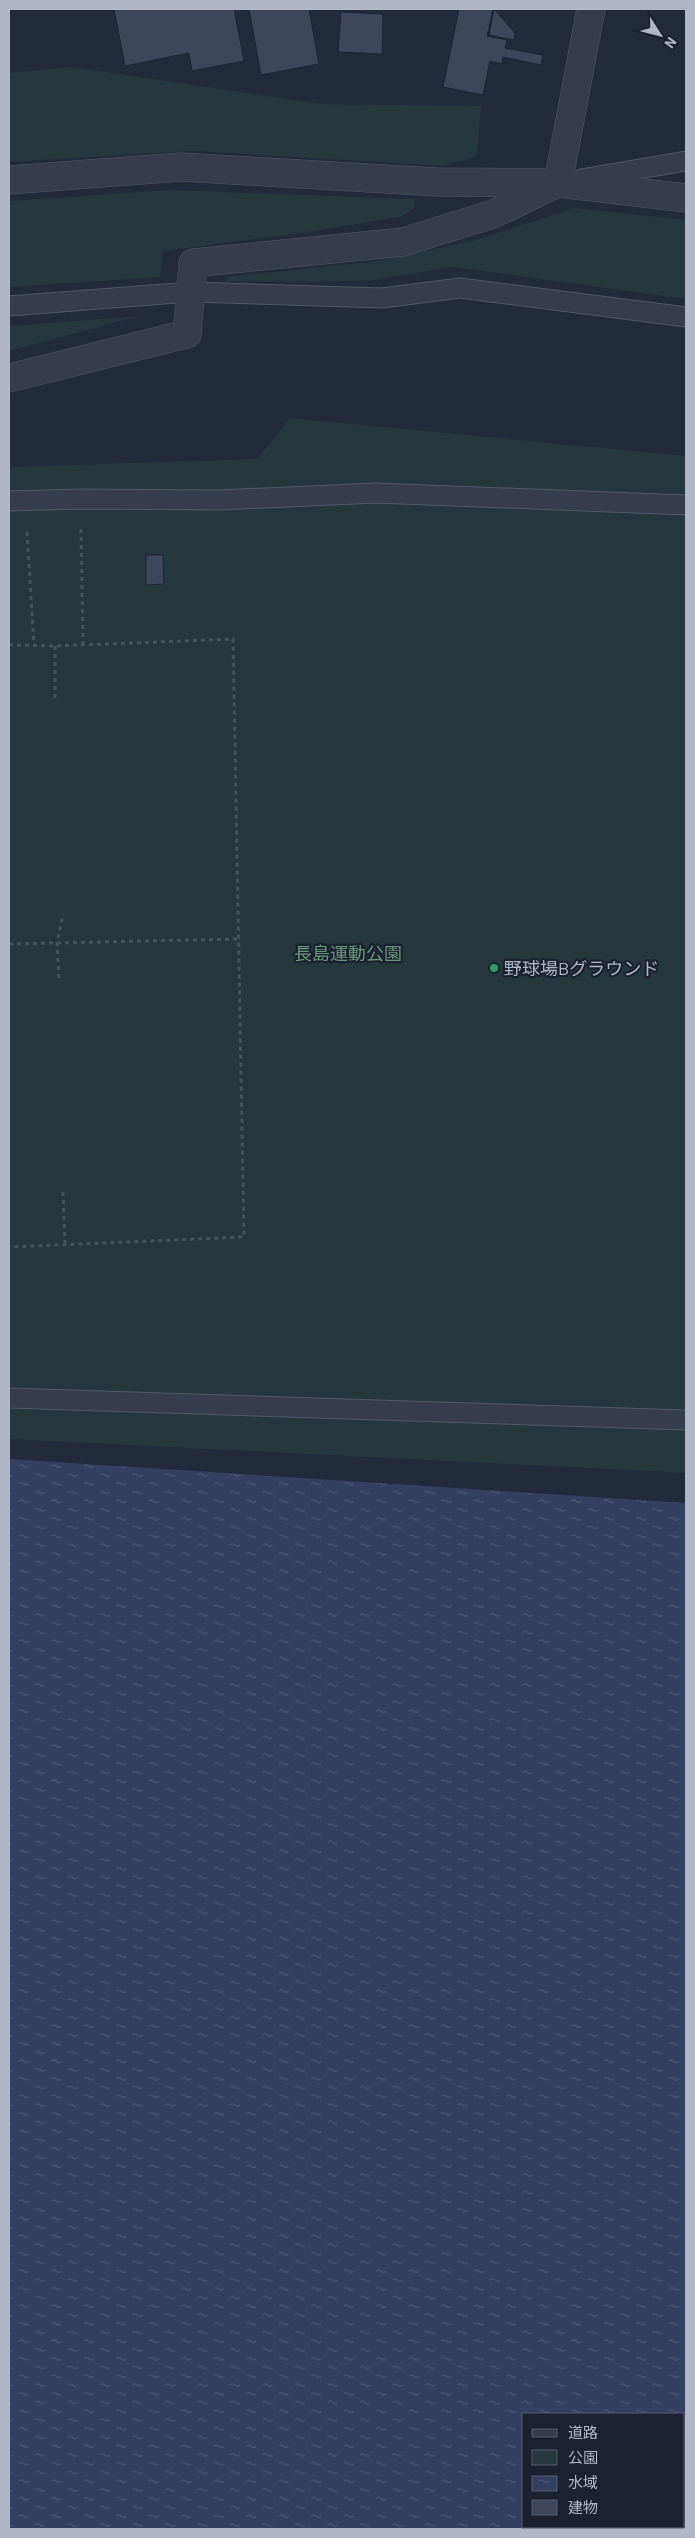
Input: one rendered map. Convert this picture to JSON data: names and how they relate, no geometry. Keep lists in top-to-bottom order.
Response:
{
  "parks": ["長島運動公園"],
  "places": ["野球場Bグラウンド"],
  "legend": [
    "道路",
    "公園",
    "水域",
    "建物"
  ],
  "north": "bottom right"
}
